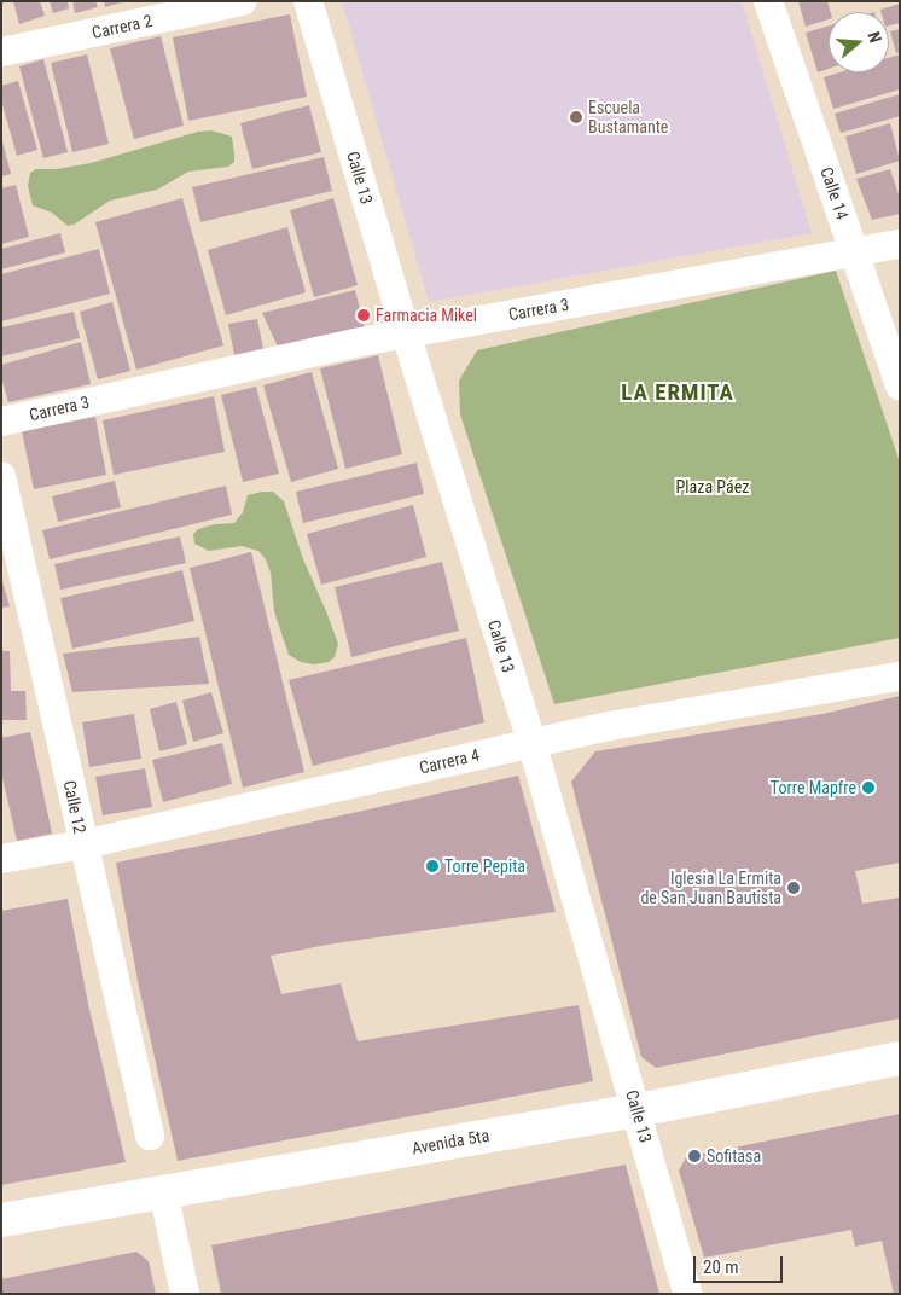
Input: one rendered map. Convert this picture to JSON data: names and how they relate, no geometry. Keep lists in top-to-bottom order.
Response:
{
  "streets": {
    "street": [
      "Carrera 2",
      "Calle 13",
      "Calle 14",
      "Carrera 3",
      "Carrera 4",
      "Calle 12",
      "Avenida 5ta"
    ]
  },
  "crossings": [
    ["Calle 13", "Carrera 3"],
    ["Calle 13", "Carrera 4"],
    ["Calle 13", "Avenida 5ta"],
    ["Calle 14", "Carrera 3"],
    ["Carrera 4", "Calle 12"]
  ],
  "districts": ["LA ERMITA"],
  "parks": ["Plaza Páez"],
  "places": [
    "Escuela Bustamante",
    "Farmacia Mikel",
    "Torre Mapfre",
    "Torre Pepita",
    "Iglesia La Ermita de San Juan Bautista",
    "Sofitasa"
  ],
  "scale_bar": "20 m",
  "north": "right"
}
